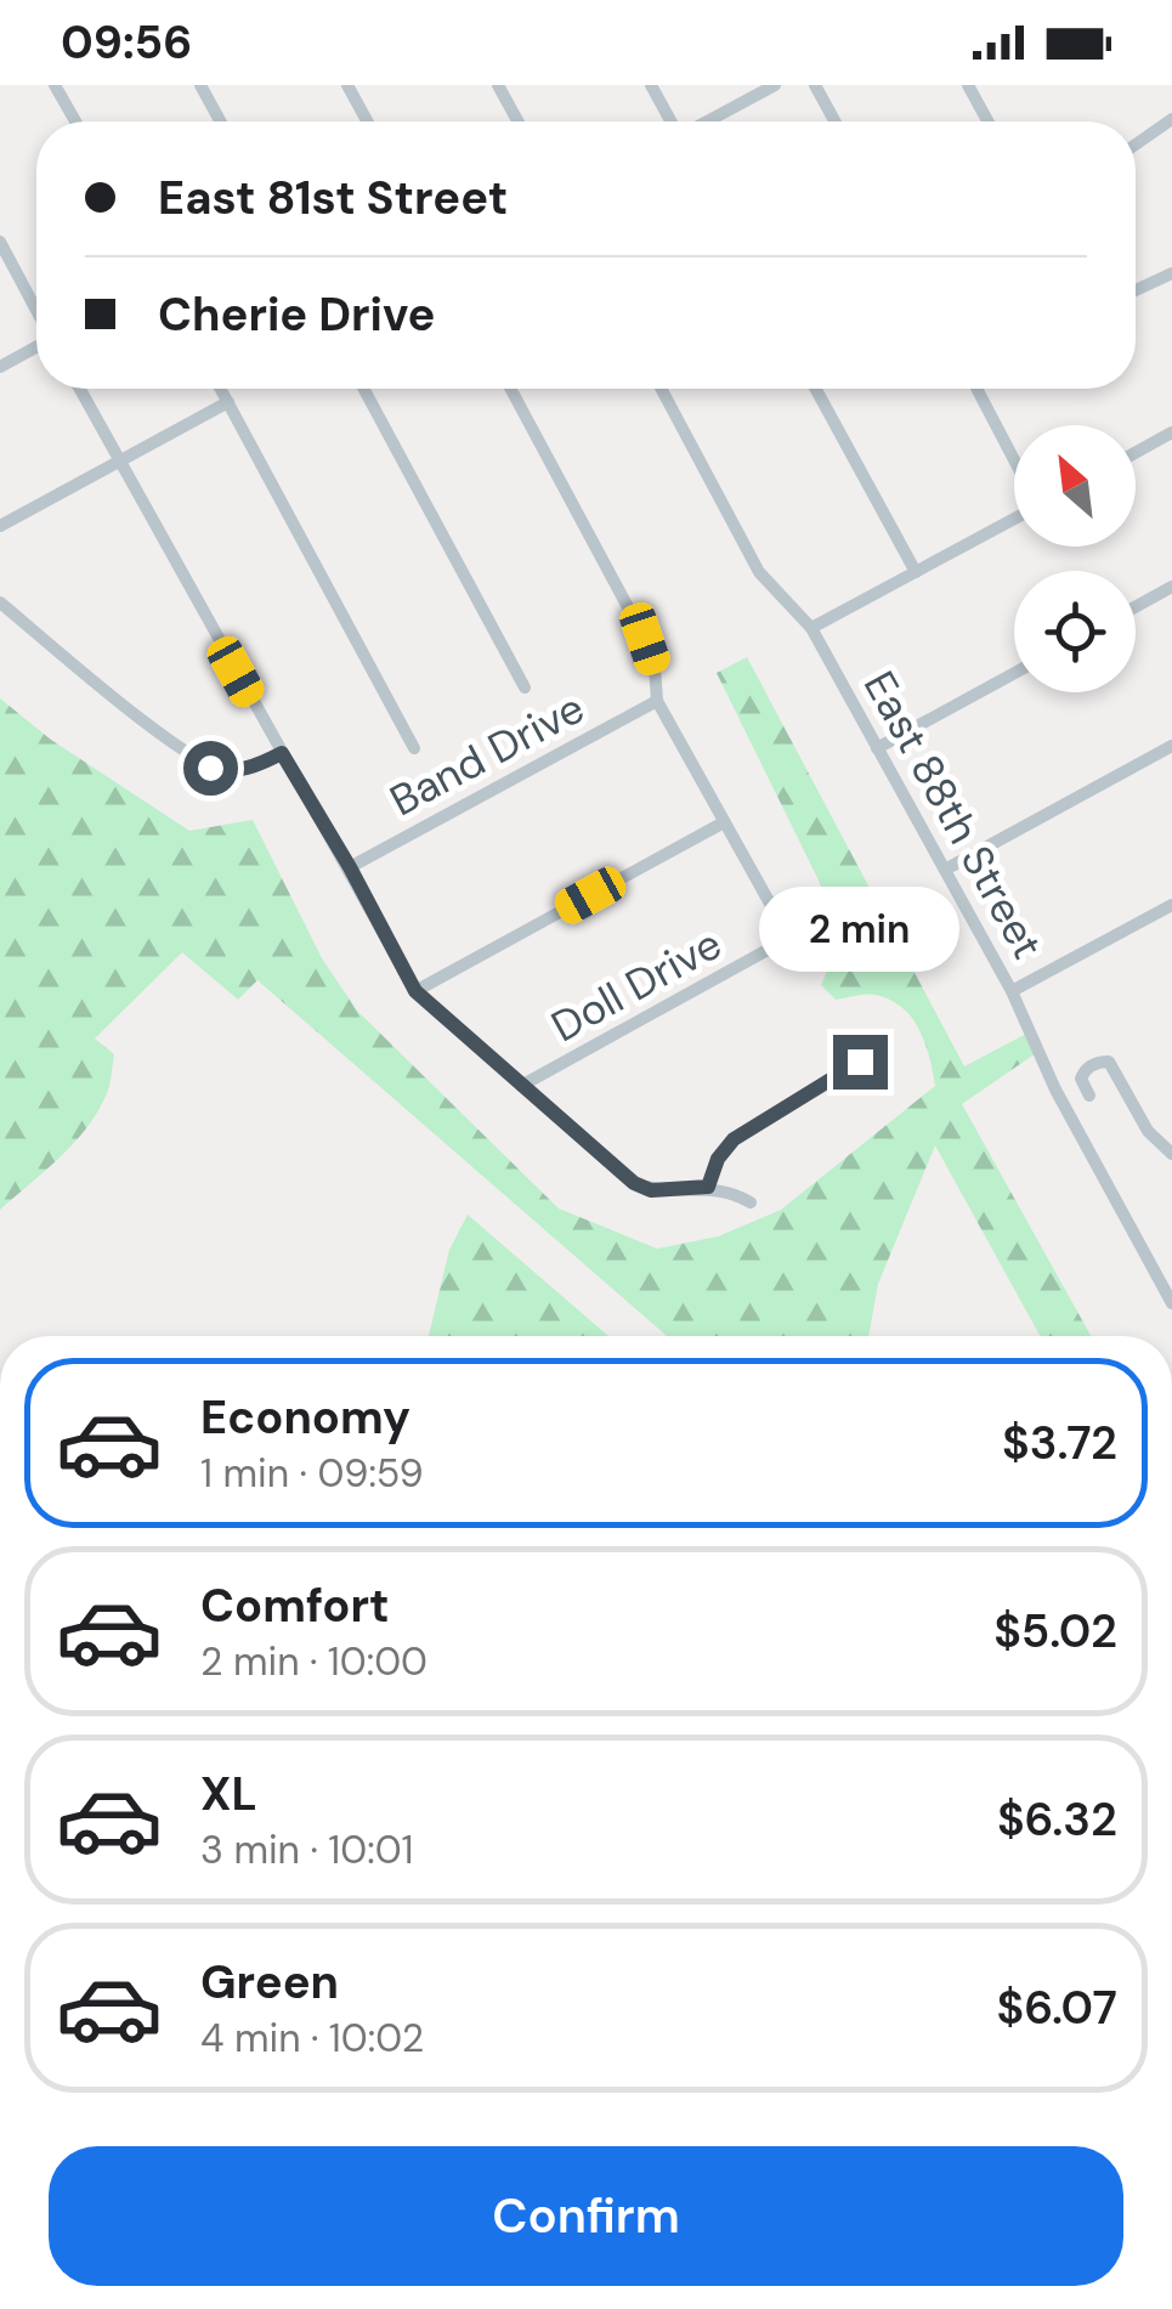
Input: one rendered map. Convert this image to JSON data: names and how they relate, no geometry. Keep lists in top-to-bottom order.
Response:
{
  "streets": {
    "street": ["Band Drive", "East 88th Street", "Doll Drive"]
  },
  "north": "top left",
  "page": {
    "status": "09:56",
    "banner": ["East 81st Street", "Cherie Drive"],
    "bubble": "2 min",
    "list": [
      {
        "name": "Economy",
        "note": "1 min · 09:59",
        "value": "$3.72"
      },
      {
        "name": "Comfort",
        "note": "2 min · 10:00",
        "value": "$5.02"
      },
      {
        "name": "XL",
        "note": "3 min · 10:01",
        "value": "$6.32"
      },
      {
        "name": "Green",
        "note": "4 min · 10:02",
        "value": "$6.07"
      }
    ],
    "buttons": "Confirm"
  }
}
